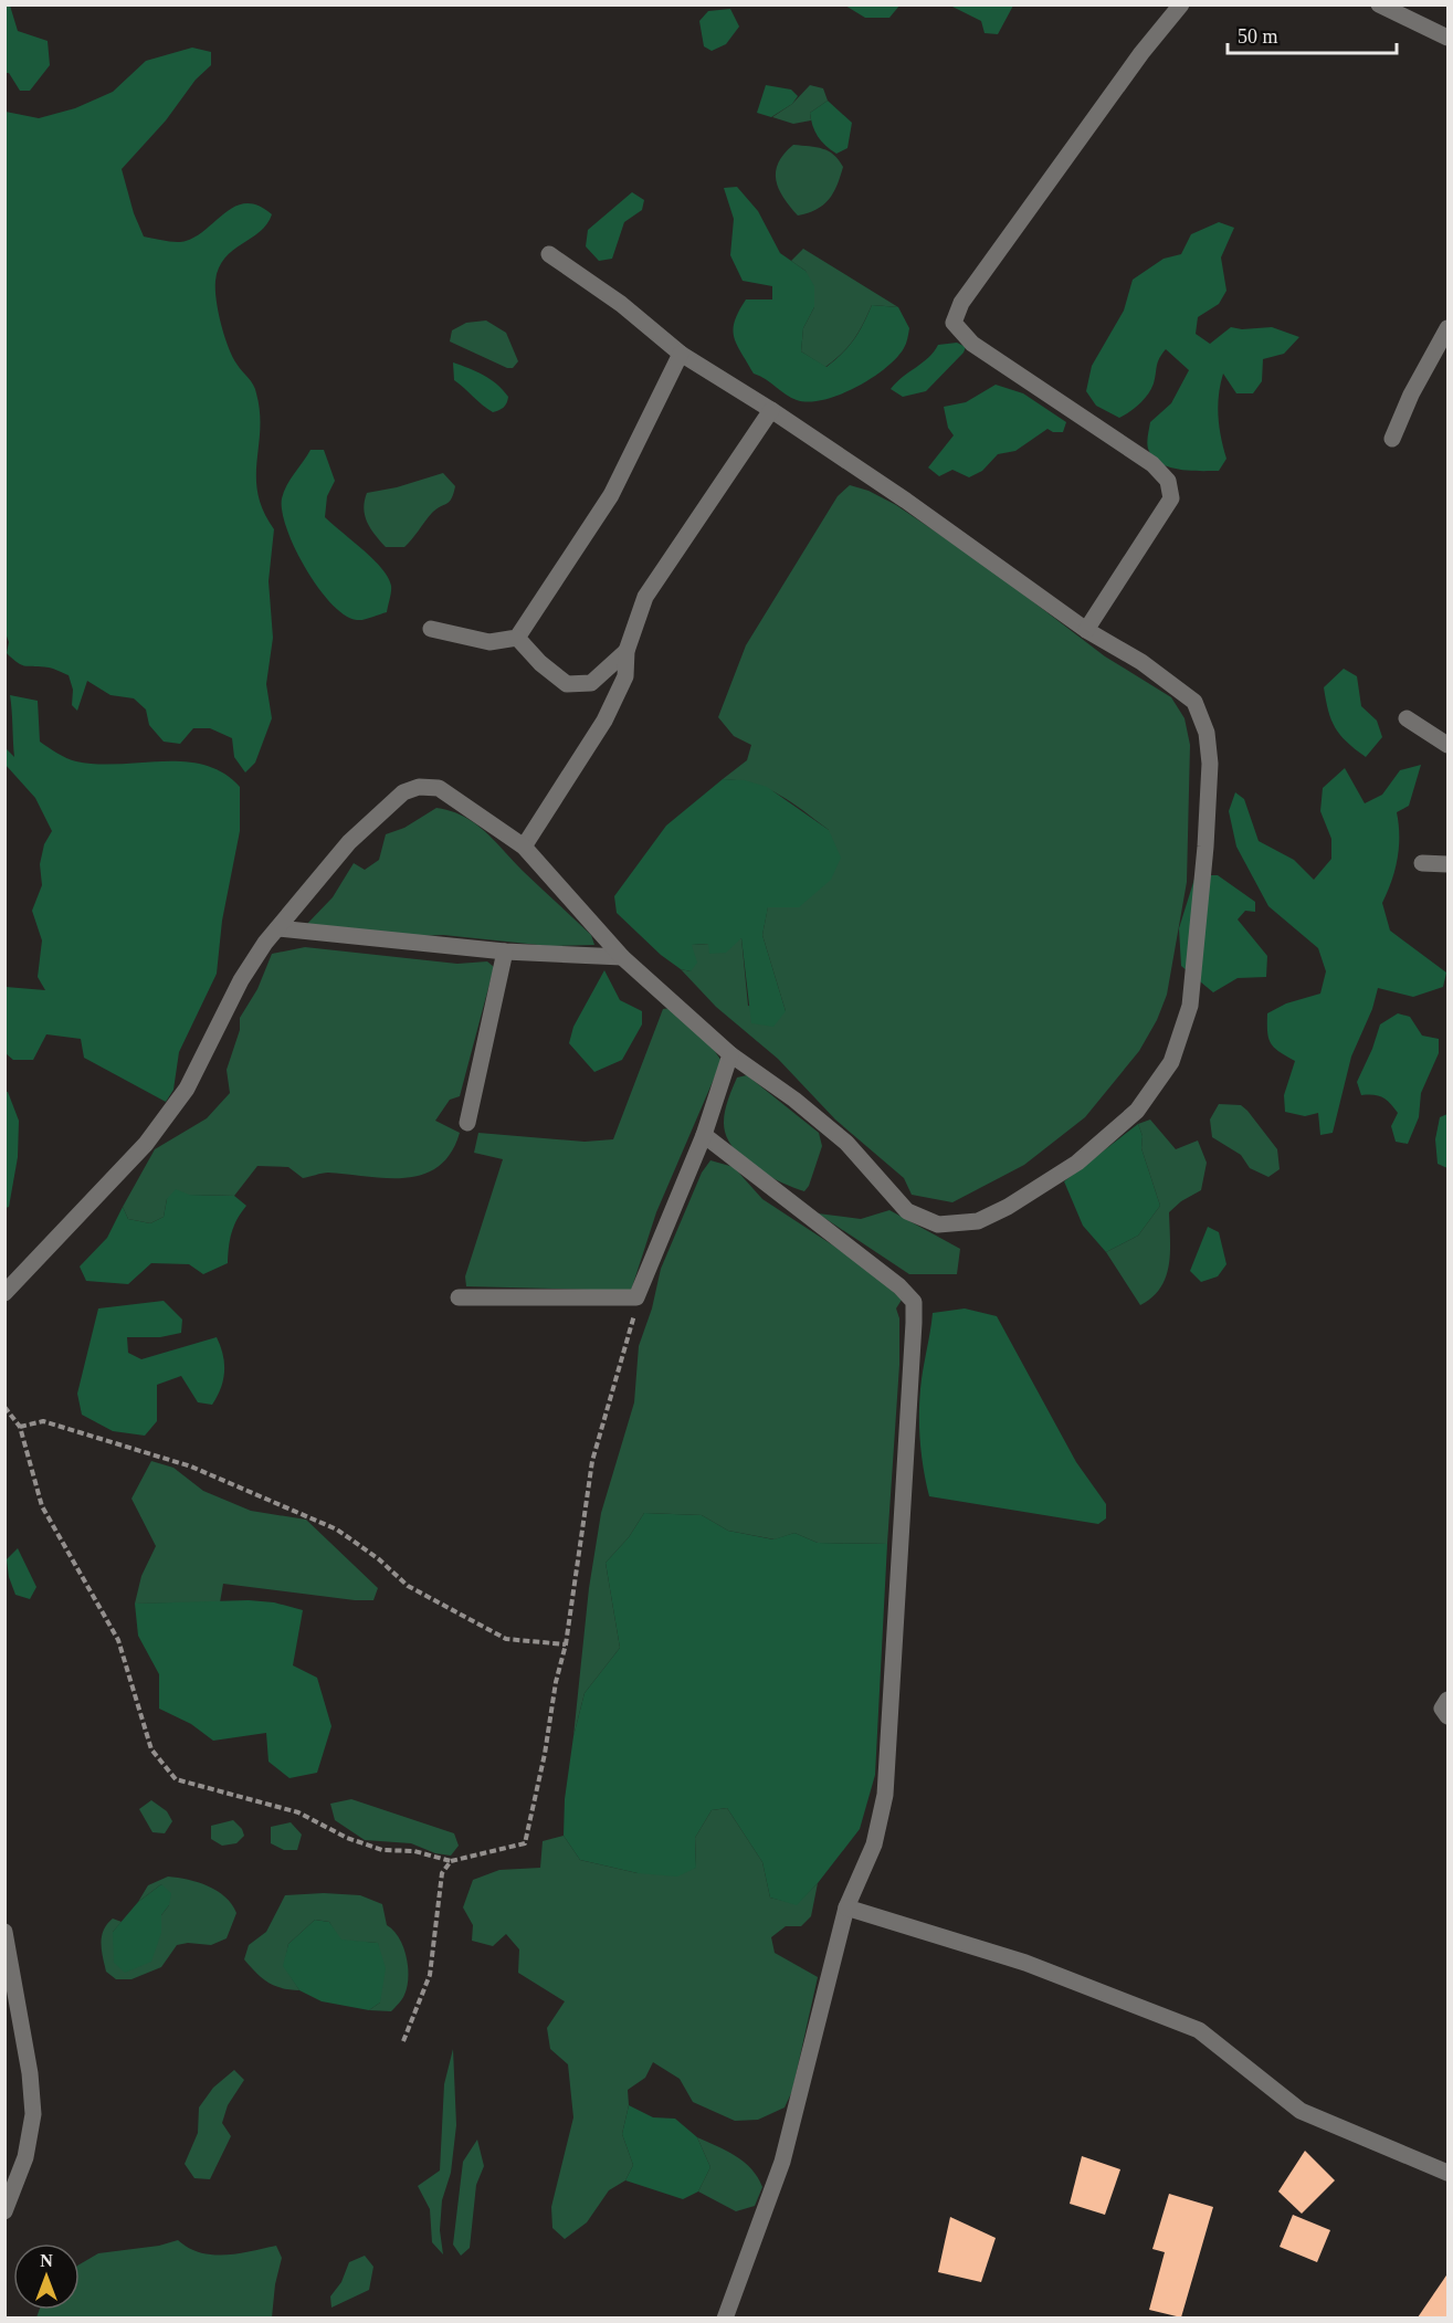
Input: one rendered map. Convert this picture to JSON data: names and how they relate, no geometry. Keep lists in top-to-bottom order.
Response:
{
  "scale_bar": "50 m",
  "north": "top"
}
